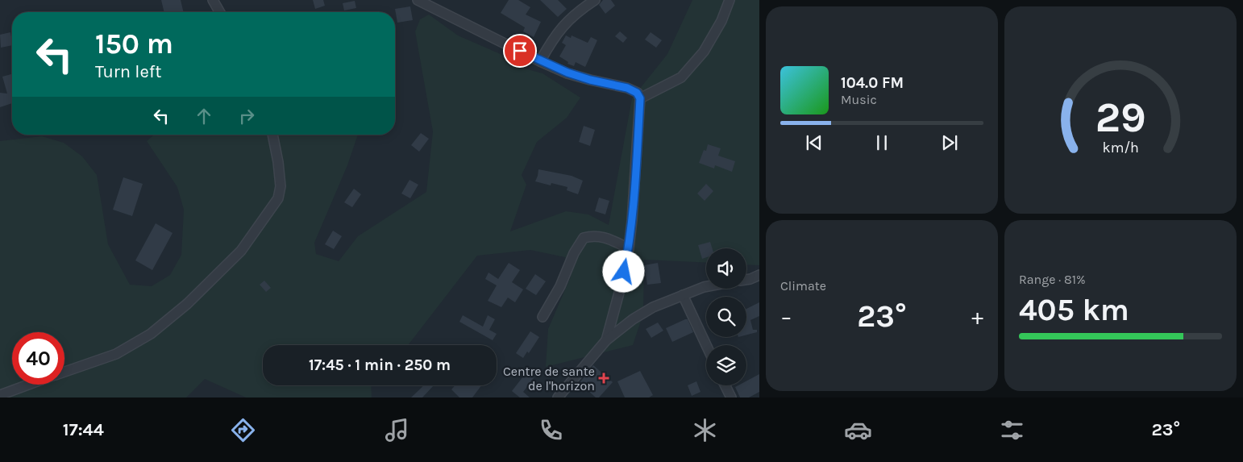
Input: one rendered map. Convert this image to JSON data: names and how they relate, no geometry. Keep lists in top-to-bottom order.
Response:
{
  "places": {
    "health": ["Centre de sante de l'horizon"]
  },
  "page": {
    "turn": ["150 m", "Turn left"],
    "song": ["104.0 FM", "Music"],
    "tile": [
      "Climate",
      ["Range · 81%", "405 km"]
    ],
    "heat": ["−", "23°", "+"],
    "limit": "40",
    "trip": "17:45 · 1 min · 250 m",
    "tabs": ["17:44", "23°"],
    "gauge": ["29", "km/h"]
  }
}
